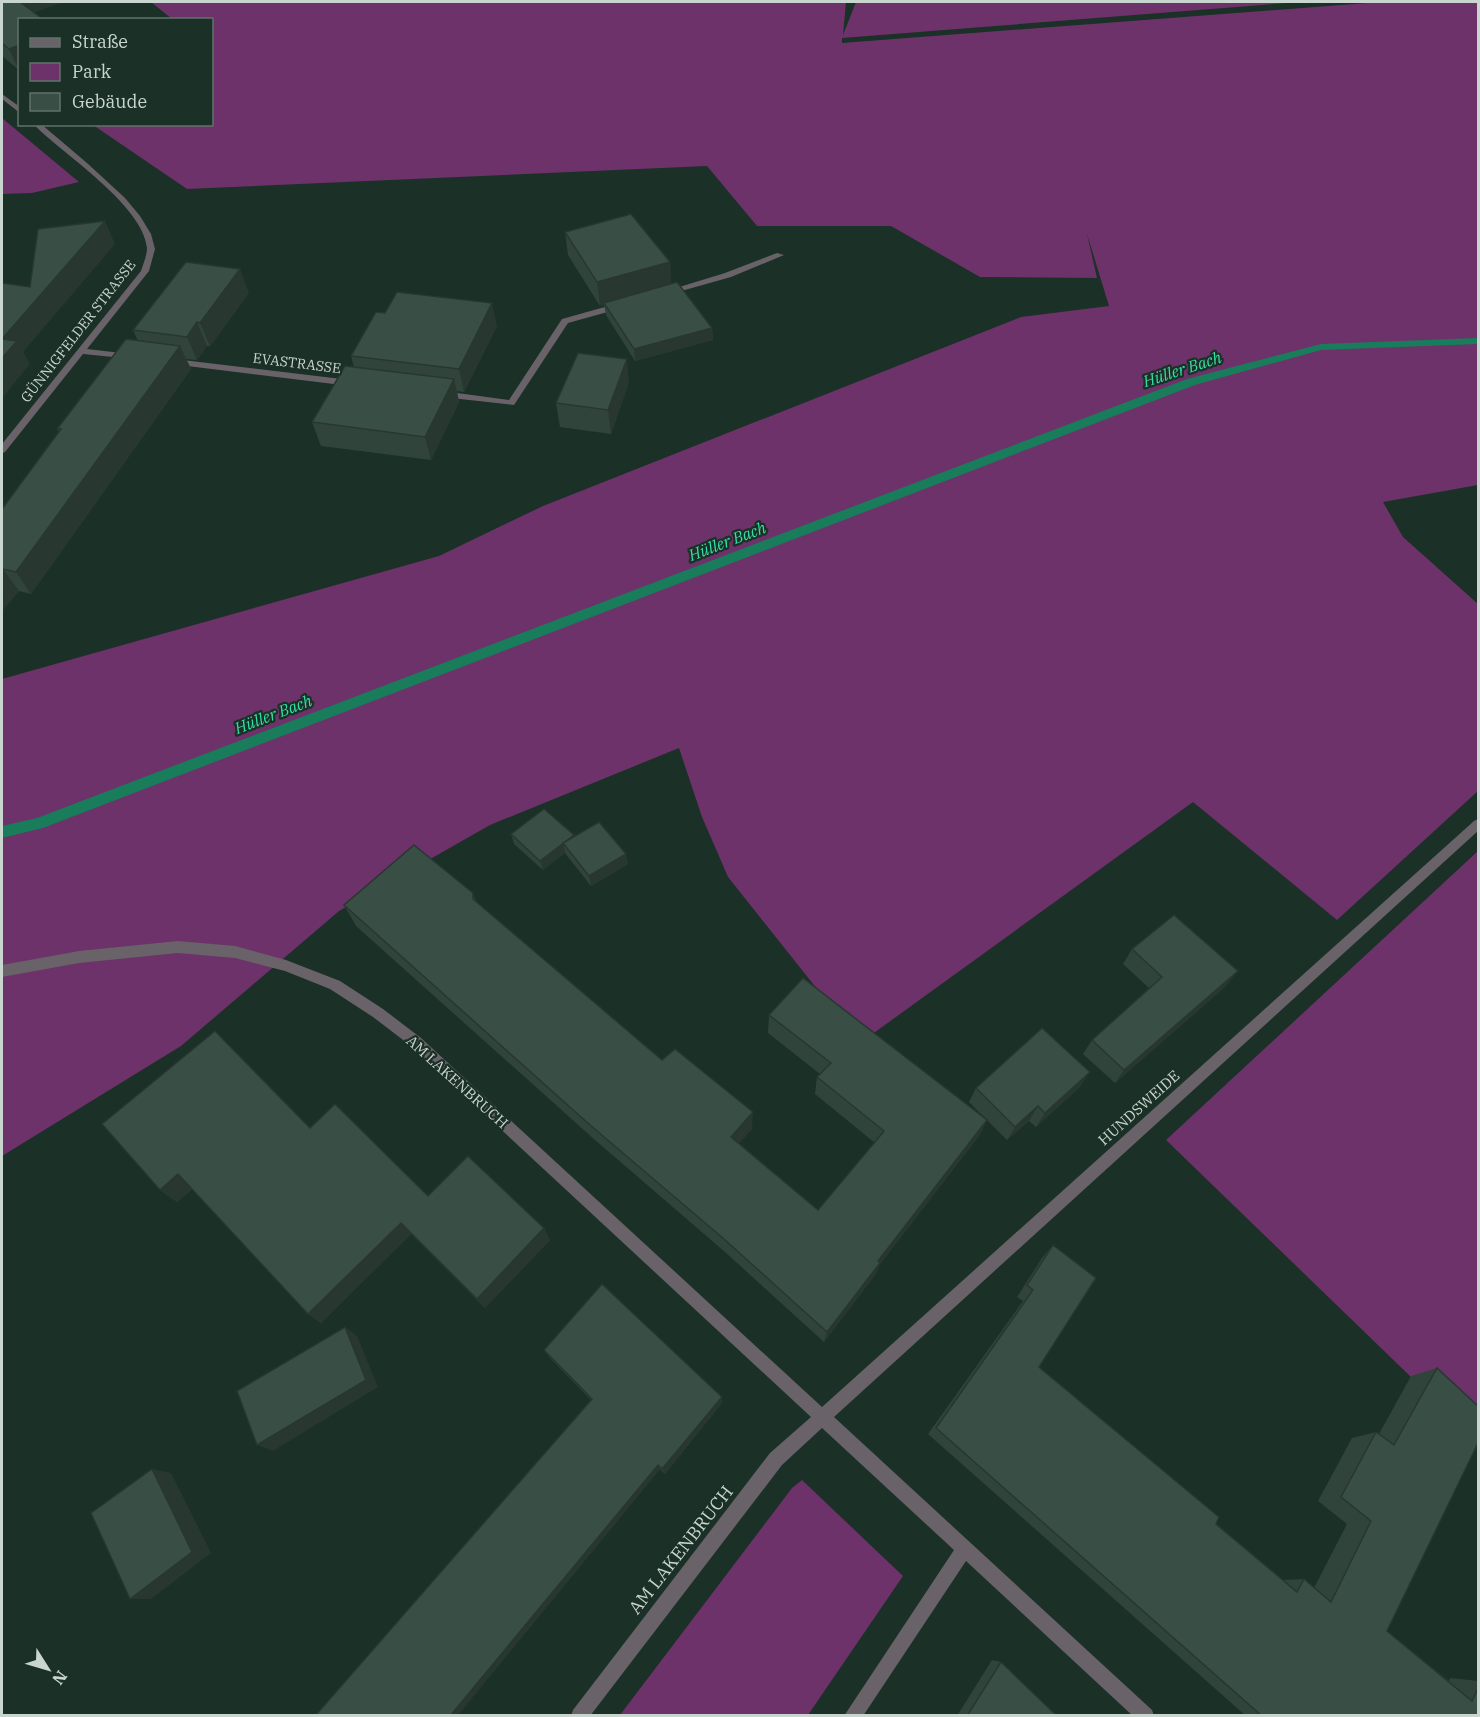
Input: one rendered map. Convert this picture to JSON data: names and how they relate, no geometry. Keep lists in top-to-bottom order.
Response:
{
  "streets": {
    "street": [
      "GÜNNIGFELDER STRASSE",
      "EVASTRASSE",
      "AM LAKENBRUCH",
      "HUNDSWEIDE"
    ]
  },
  "crossings": [
    ["AM LAKENBRUCH", "HUNDSWEIDE"]
  ],
  "water": ["Hüller Bach"],
  "legend": ["Straße", "Park", "Gebäude"],
  "north": "bottom right"
}
